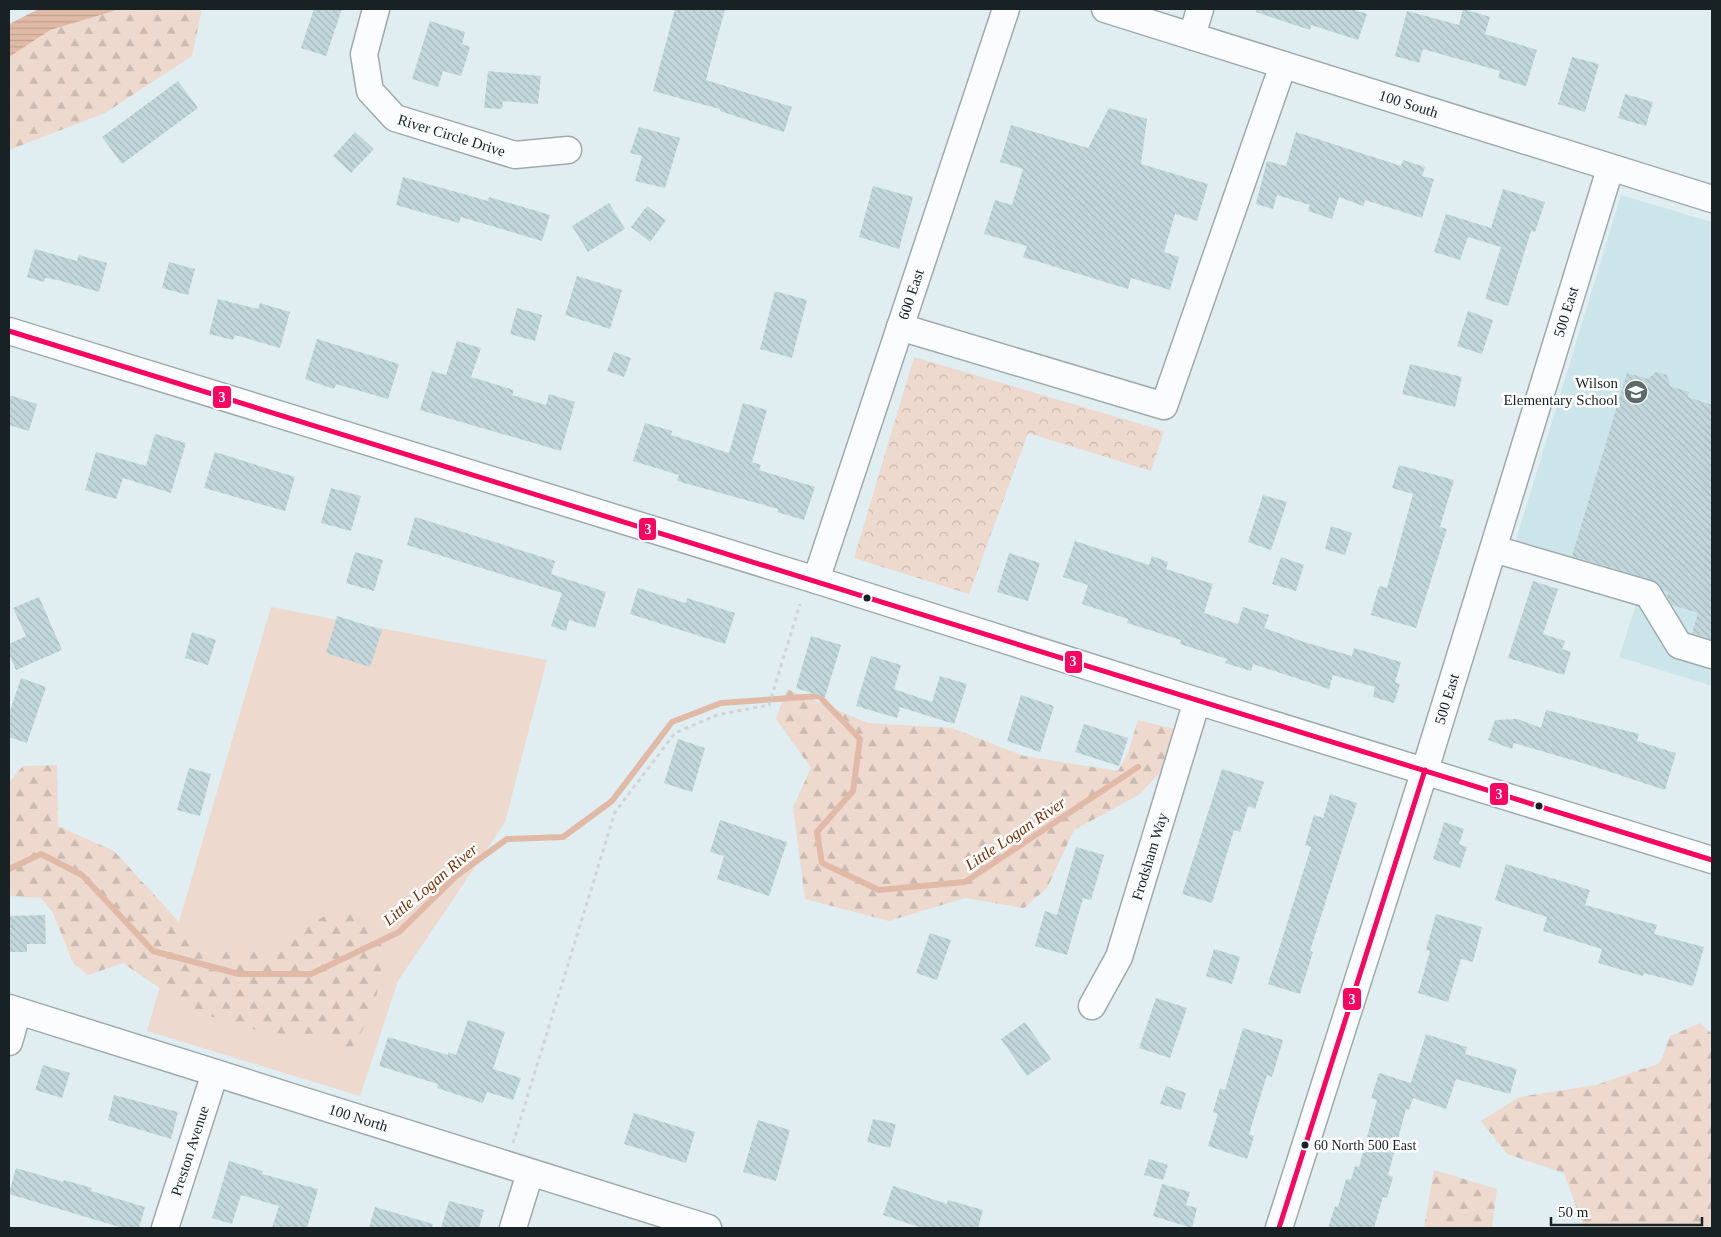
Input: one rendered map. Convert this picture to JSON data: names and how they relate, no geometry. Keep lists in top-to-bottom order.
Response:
{
  "streets": {
    "street": [
      "100 South",
      "River Circle Drive",
      "600 East",
      "500 East",
      "Frodsham Way",
      "100 North",
      "Preston Avenue"
    ]
  },
  "crossings": [
    ["100 South", "500 East"],
    ["100 North", "Preston Avenue"]
  ],
  "water": ["Little Logan River"],
  "places": {
    "school or university": ["Wilson Elementary School"],
    "other": ["60 North 500 East"]
  },
  "lines": ["transit line 3"],
  "scale_bar": "50 m"
}
